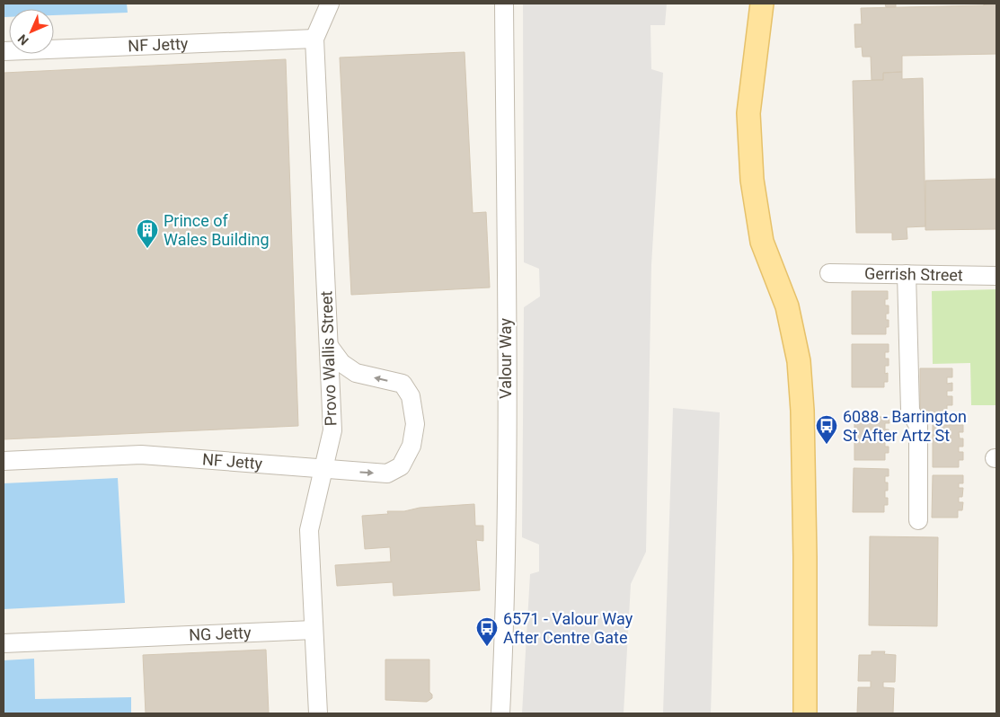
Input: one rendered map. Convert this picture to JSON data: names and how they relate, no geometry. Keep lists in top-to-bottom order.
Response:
{
  "streets": {
    "street": [
      "NF Jetty",
      "Gerrish Street",
      "Provo Wallis Street",
      "Valour Way",
      "NG Jetty"
    ]
  },
  "crossings": [
    ["NF Jetty", "Provo Wallis Street"],
    ["Provo Wallis Street", "NG Jetty"]
  ],
  "places": {
    "building": ["Prince of Wales Building"],
    "bus stop": ["6088 - Barrington St After Artz St", "6571 - Valour Way After Centre Gate"]
  },
  "north": "bottom left"
}
